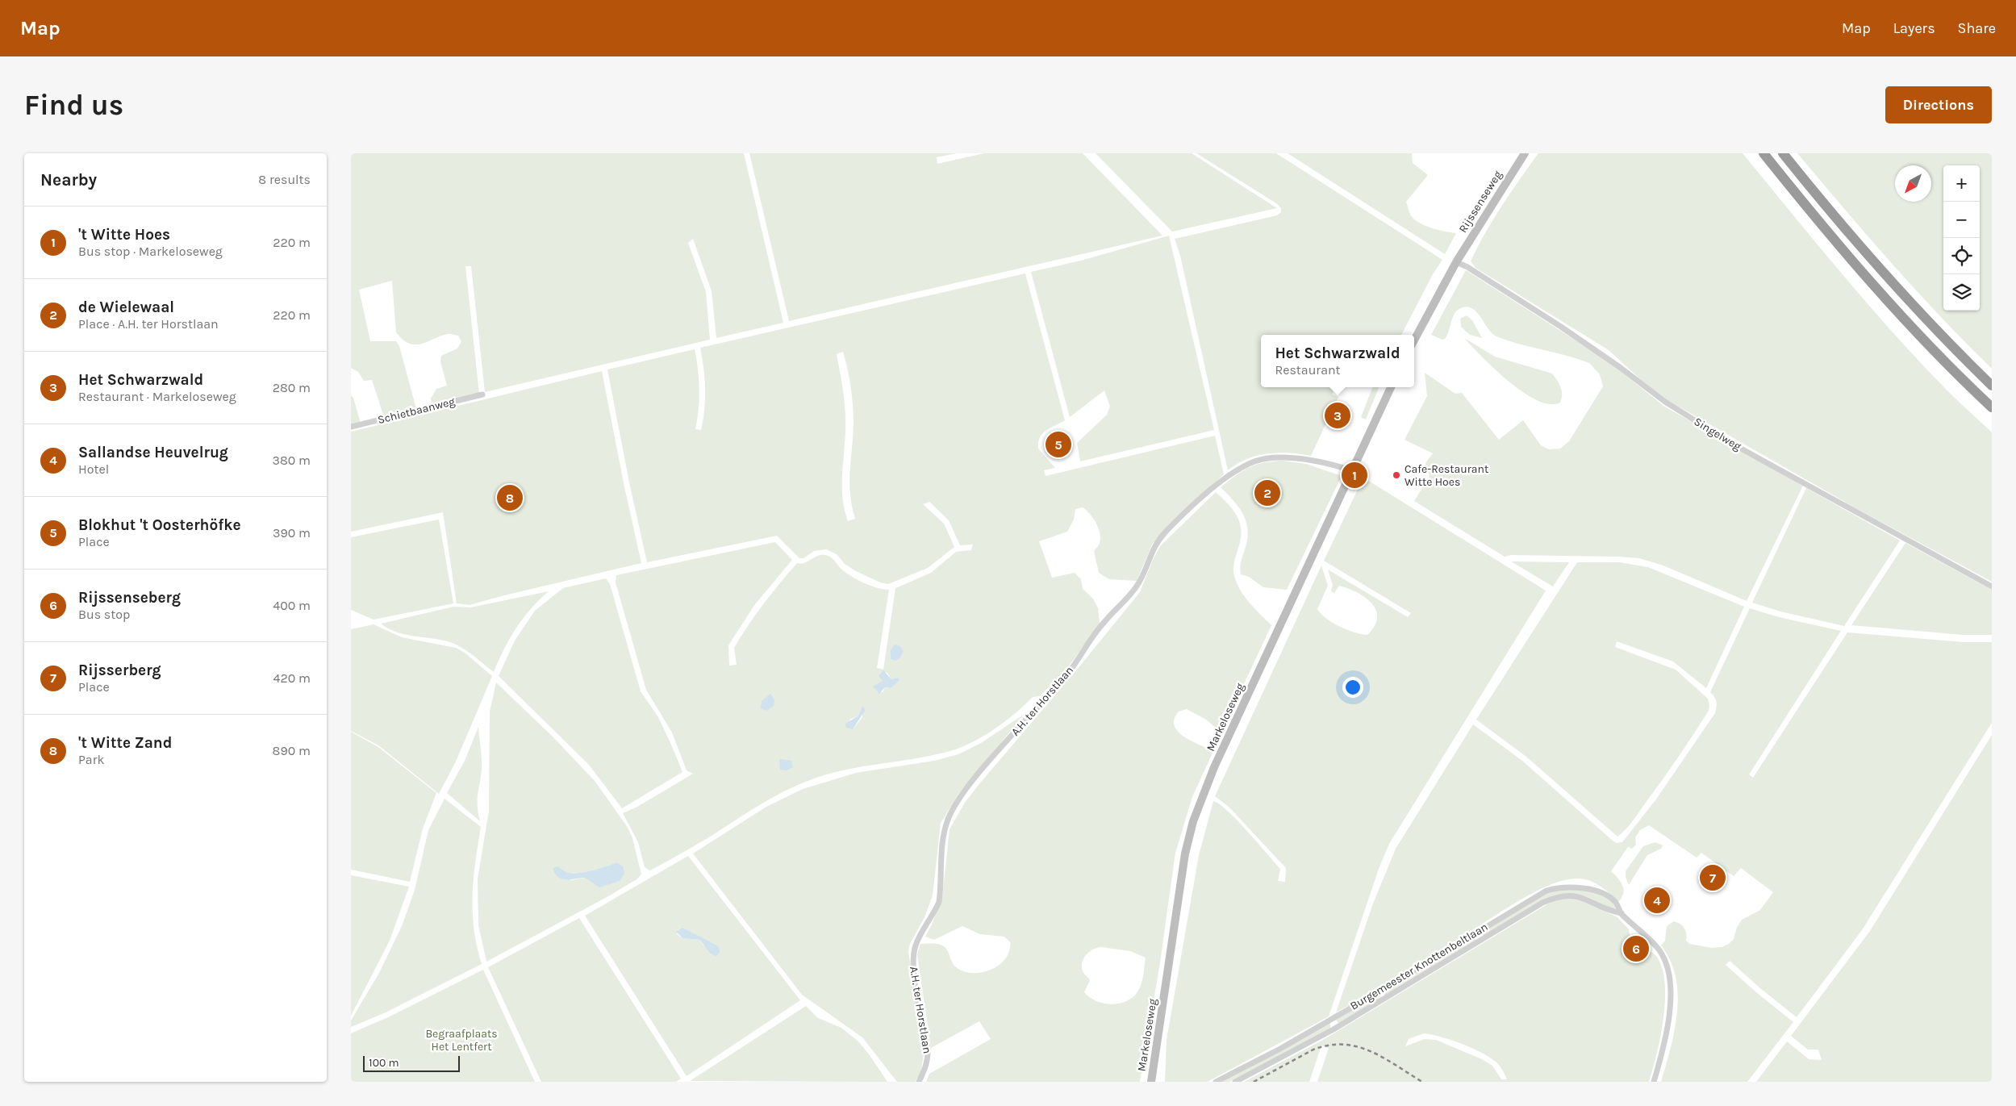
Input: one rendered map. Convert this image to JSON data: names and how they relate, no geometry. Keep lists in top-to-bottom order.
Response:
{
  "streets": {
    "main road": ["Rijssenseweg", "Markeloseweg"],
    "street": [
      "Schietbaanweg",
      "Singelweg",
      "A.H. ter Horstlaan",
      "Burgemeester Knottenbeltlaan"
    ]
  },
  "crossings": [
    ["Rijssenseweg", "Singelweg"],
    ["A.H. ter Horstlaan", "Markeloseweg"]
  ],
  "parks": ["Begraafplaats Het Lentfert"],
  "places": ["Cafe-Restaurant Witte Hoes"],
  "scale_bar": "100 m",
  "north": "bottom left",
  "page": {
    "header": "Map",
    "nav": ["Map", "Layers", "Share"],
    "buttons": "Directions",
    "title": "Find us",
    "heading": ["Nearby", "8 results"],
    "map_buttons": ["+", "−"],
    "list": [
      {
        "mark": "1",
        "name": "'t Witte Hoes",
        "note": "Bus stop · Markeloseweg",
        "value": "220 m"
      },
      {
        "mark": "2",
        "name": "de Wielewaal",
        "note": "Place · A.H. ter Horstlaan",
        "value": "220 m"
      },
      {
        "mark": "3",
        "name": "Het Schwarzwald",
        "note": "Restaurant · Markeloseweg",
        "value": "280 m"
      },
      {
        "mark": "4",
        "name": "Sallandse Heuvelrug",
        "note": "Hotel",
        "value": "380 m"
      },
      {
        "mark": "5",
        "name": "Blokhut 't Oosterhöfke",
        "note": "Place",
        "value": "390 m"
      },
      {
        "mark": "6",
        "name": "Rijssenseberg",
        "note": "Bus stop",
        "value": "400 m"
      },
      {
        "mark": "7",
        "name": "Rijsserberg",
        "note": "Place",
        "value": "420 m"
      },
      {
        "mark": "8",
        "name": "'t Witte Zand",
        "note": "Park",
        "value": "890 m"
      }
    ],
    "popup": ["Het Schwarzwald", "Restaurant"],
    "pins": [
      "3",
      "5",
      "1",
      "2",
      "8",
      "7",
      "4",
      "6"
    ],
    "scale": "100 m"
  }
}
